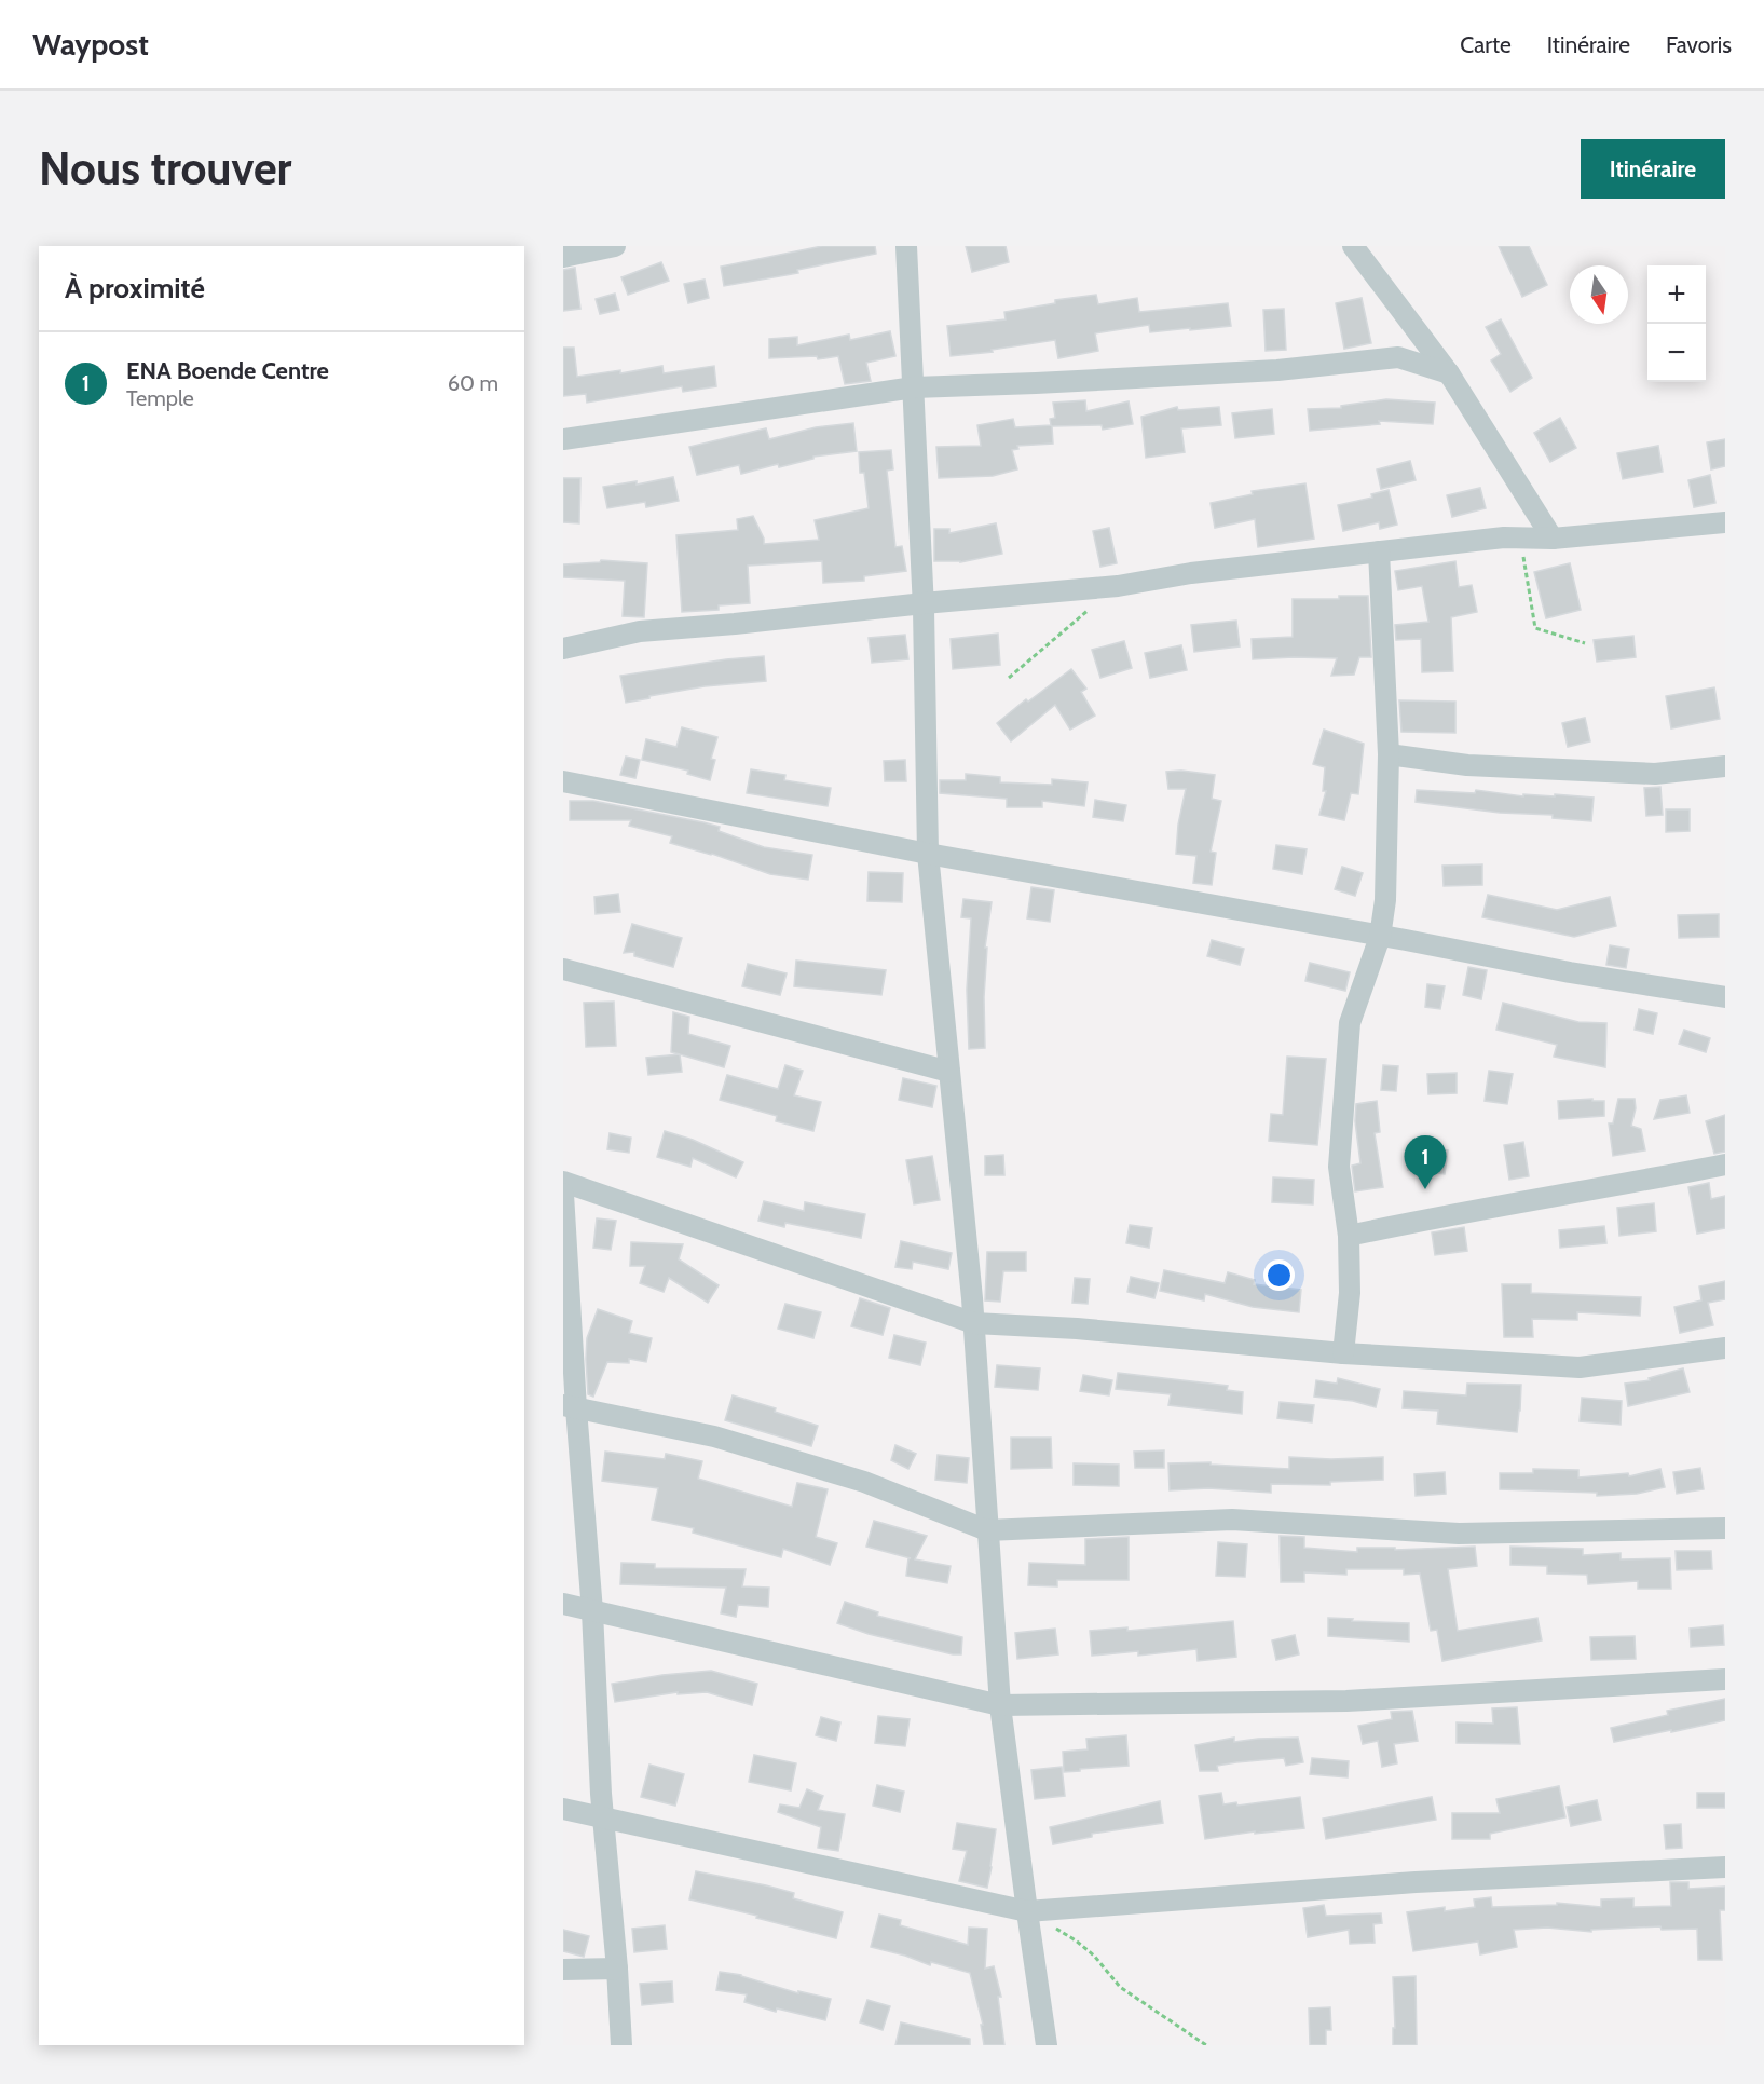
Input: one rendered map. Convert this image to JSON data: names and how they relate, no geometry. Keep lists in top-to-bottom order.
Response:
{
  "north": "bottom",
  "page": {
    "header": "Waypost",
    "nav": ["Carte", "Itinéraire", "Favoris"],
    "buttons": "Itinéraire",
    "title": "Nous trouver",
    "heading": "À proximité",
    "map_buttons": ["+", "−"],
    "list": [
      {
        "mark": "1",
        "name": "ENA Boende Centre",
        "note": "Temple",
        "value": "60 m"
      }
    ],
    "pins": "1"
  }
}
